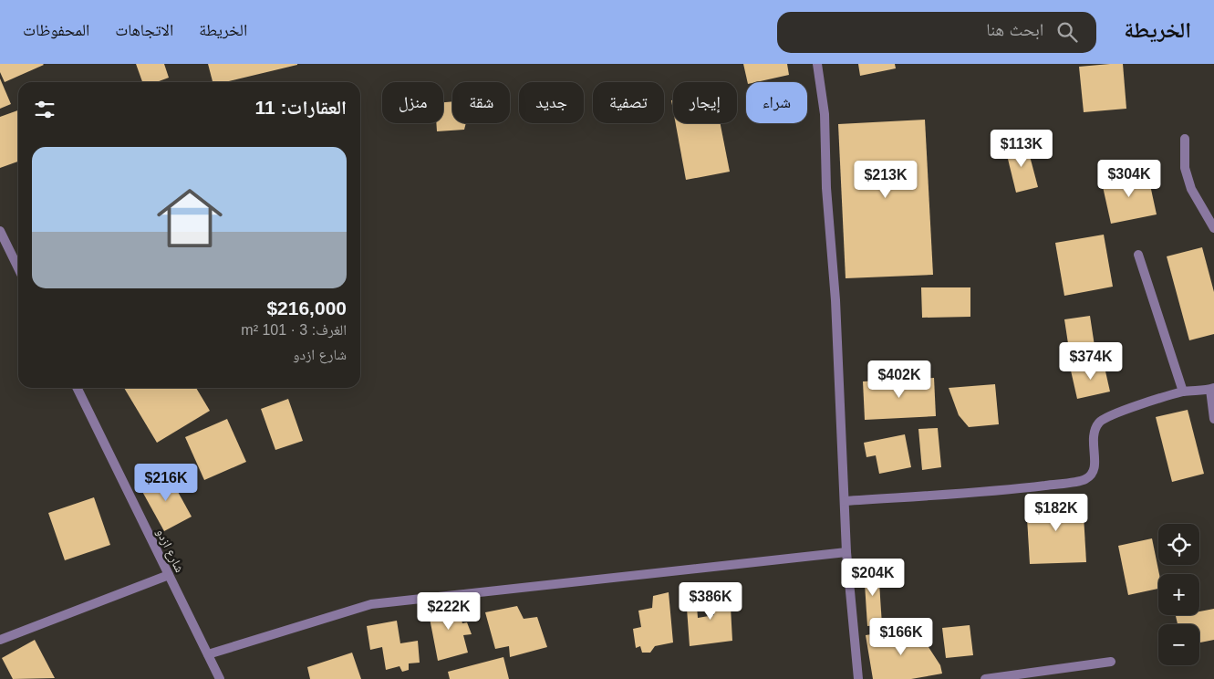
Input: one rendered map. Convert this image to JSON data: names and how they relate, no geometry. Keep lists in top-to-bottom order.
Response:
{
  "streets": {
    "street": ["شارع ازدو"]
  },
  "page": {
    "header": "الخريطة",
    "search": "ابحث هنا",
    "nav": ["الخريطة", "الاتجاهات", "المحفوظات"],
    "chip": [
      "شراء",
      "إيجار",
      "تصفية",
      "جديد",
      "شقة",
      "منزل"
    ],
    "heading": "العقارات: 11",
    "price": [
      "$113K",
      "$304K",
      "$213K",
      "$374K",
      "$402K",
      "$216K",
      "$182K",
      "$204K",
      "$386K",
      "$222K",
      "$166K"
    ],
    "list": [
      {
        "name": "$216,000",
        "note": "الغرف: 3 · 101 m² · شارع ازدو"
      }
    ],
    "map_buttons": ["+", "−"]
  }
}
